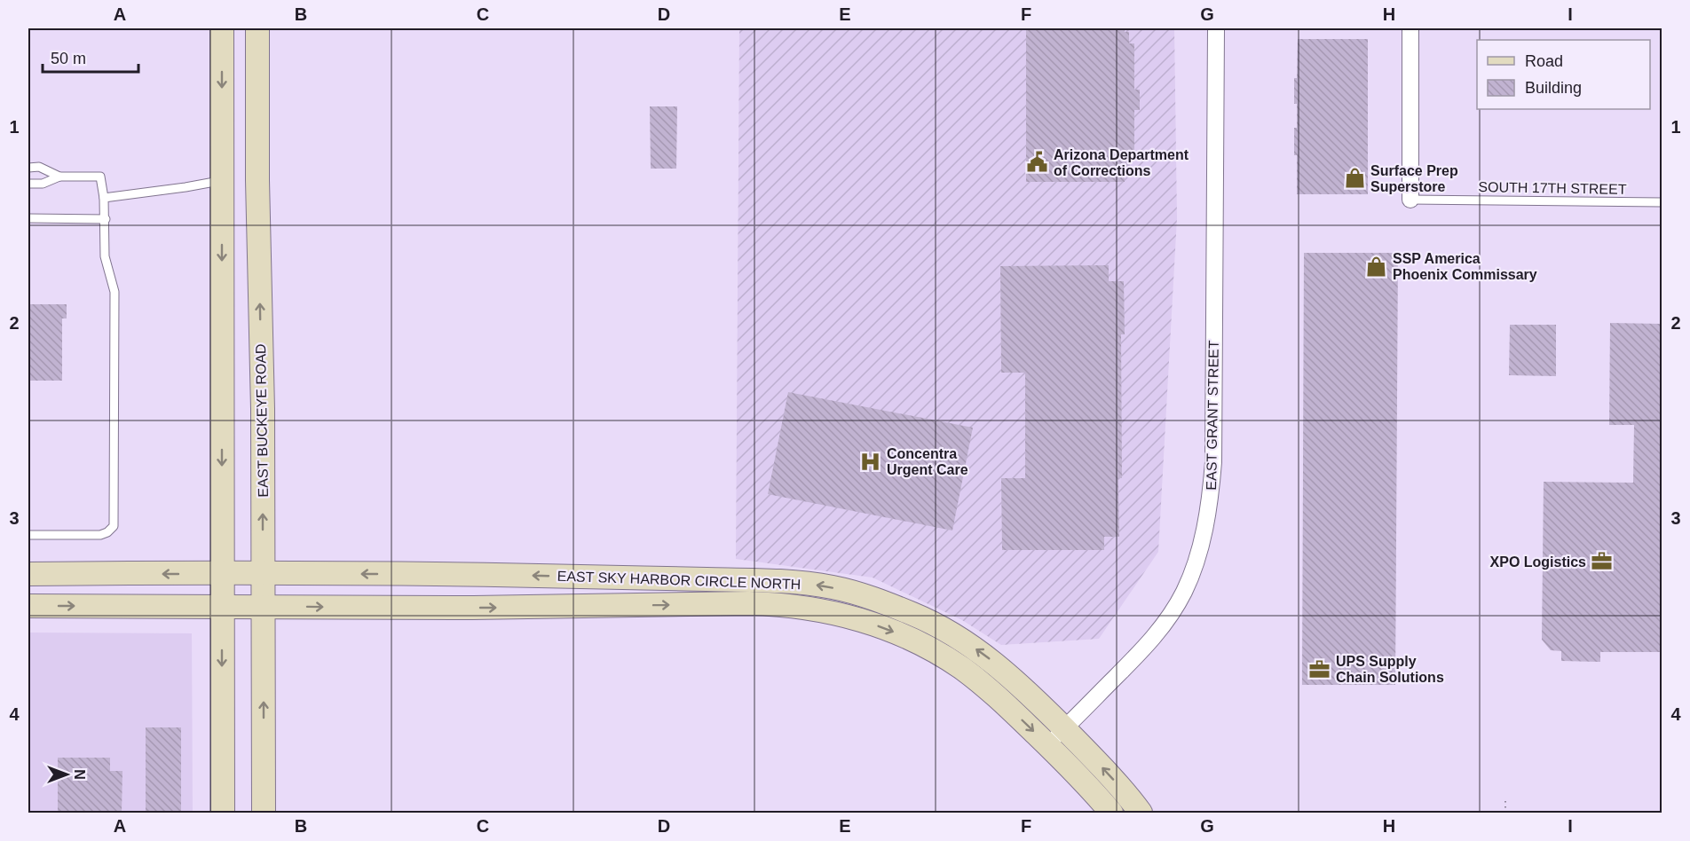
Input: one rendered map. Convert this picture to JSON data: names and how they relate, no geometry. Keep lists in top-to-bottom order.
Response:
{
  "streets": {
    "street": ["EAST GRANT STREET", "EAST BUCKEYE ROAD", "EAST SKY HARBOR CIRCLE NORTH"],
    "lane": ["SOUTH 17TH STREET"]
  },
  "crossings": [
    ["EAST GRANT STREET", "EAST SKY HARBOR CIRCLE NORTH"],
    ["EAST BUCKEYE ROAD", "EAST SKY HARBOR CIRCLE NORTH"]
  ],
  "places": {
    "public building": ["Arizona Department of Corrections"],
    "shop": ["Surface Prep Superstore", "SSP America Phoenix Commissary"],
    "hospital": ["Concentra Urgent Care"],
    "office": ["XPO Logistics", "UPS Supply Chain Solutions"]
  },
  "legend": ["Road", "Building"],
  "scale_bar": "50 m",
  "north": "right",
  "grid": {
    "columns": [
      "A",
      "B",
      "C",
      "D",
      "E",
      "F",
      "G",
      "H",
      "I"
    ],
    "rows": [
      "1",
      "2",
      "3",
      "4"
    ]
  }
}
